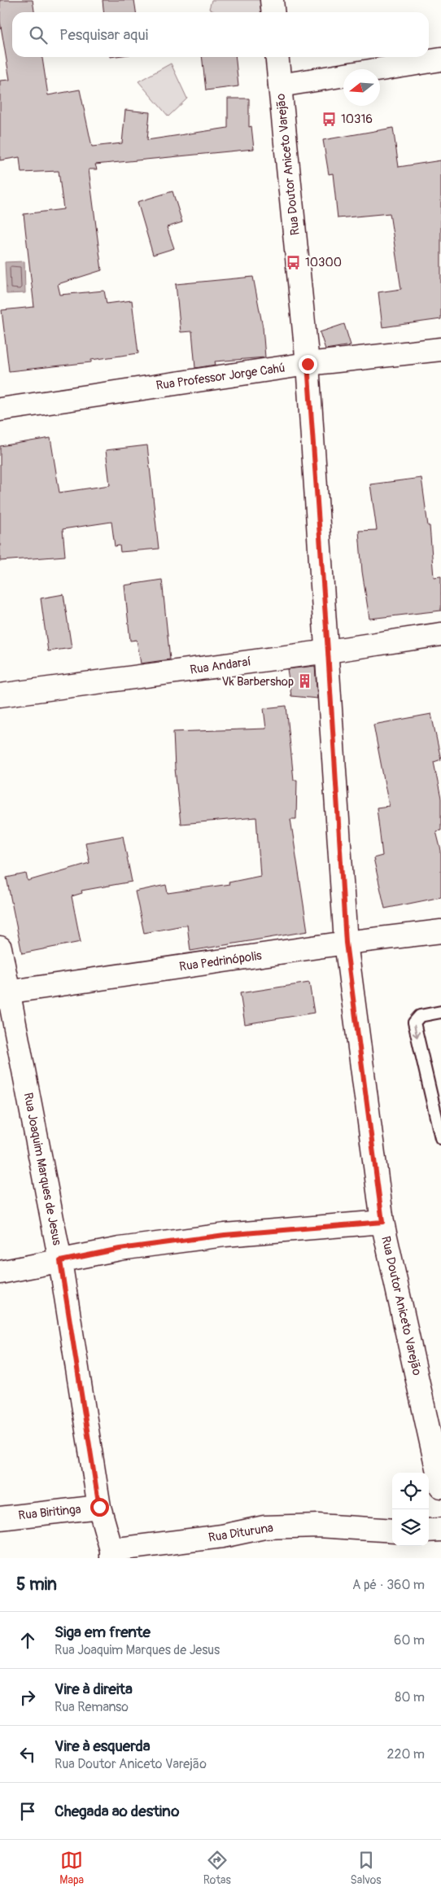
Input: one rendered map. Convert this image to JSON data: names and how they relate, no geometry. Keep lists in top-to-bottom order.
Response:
{
  "streets": {
    "street": [
      "Rua Doutor Aniceto Varejão",
      "Rua Professor Jorge Cahú",
      "Rua Andaraí",
      "Rua Pedrinópolis",
      "Rua Joaquim Marques de Jesus",
      "Rua Biritinga",
      "Rua Dituruna"
    ]
  },
  "crossings": [
    ["Rua Doutor Aniceto Varejão", "Rua Professor Jorge Cahú"],
    ["Rua Doutor Aniceto Varejão", "Rua Andaraí"],
    ["Rua Doutor Aniceto Varejão", "Rua Pedrinópolis"],
    ["Rua Pedrinópolis", "Rua Joaquim Marques de Jesus"],
    ["Rua Joaquim Marques de Jesus", "Rua Biritinga"],
    ["Rua Joaquim Marques de Jesus", "Rua Dituruna"]
  ],
  "places": {
    "bus stop": ["10316", "10300"],
    "building": ["Vk Barbershop"]
  },
  "north": "left",
  "page": {
    "search": "Pesquisar aqui",
    "heading": ["5 min", "A pé · 360 m"],
    "list": [
      ["Siga em frente", "Rua Joaquim Marques de Jesus", "60 m"],
      ["Vire à direita", "Rua Remanso", "80 m"],
      ["Vire à esquerda", "Rua Doutor Aniceto Varejão", "220 m"],
      "Chegada ao destino"
    ],
    "nav": ["Mapa", "Rotas", "Salvos"]
  }
}
